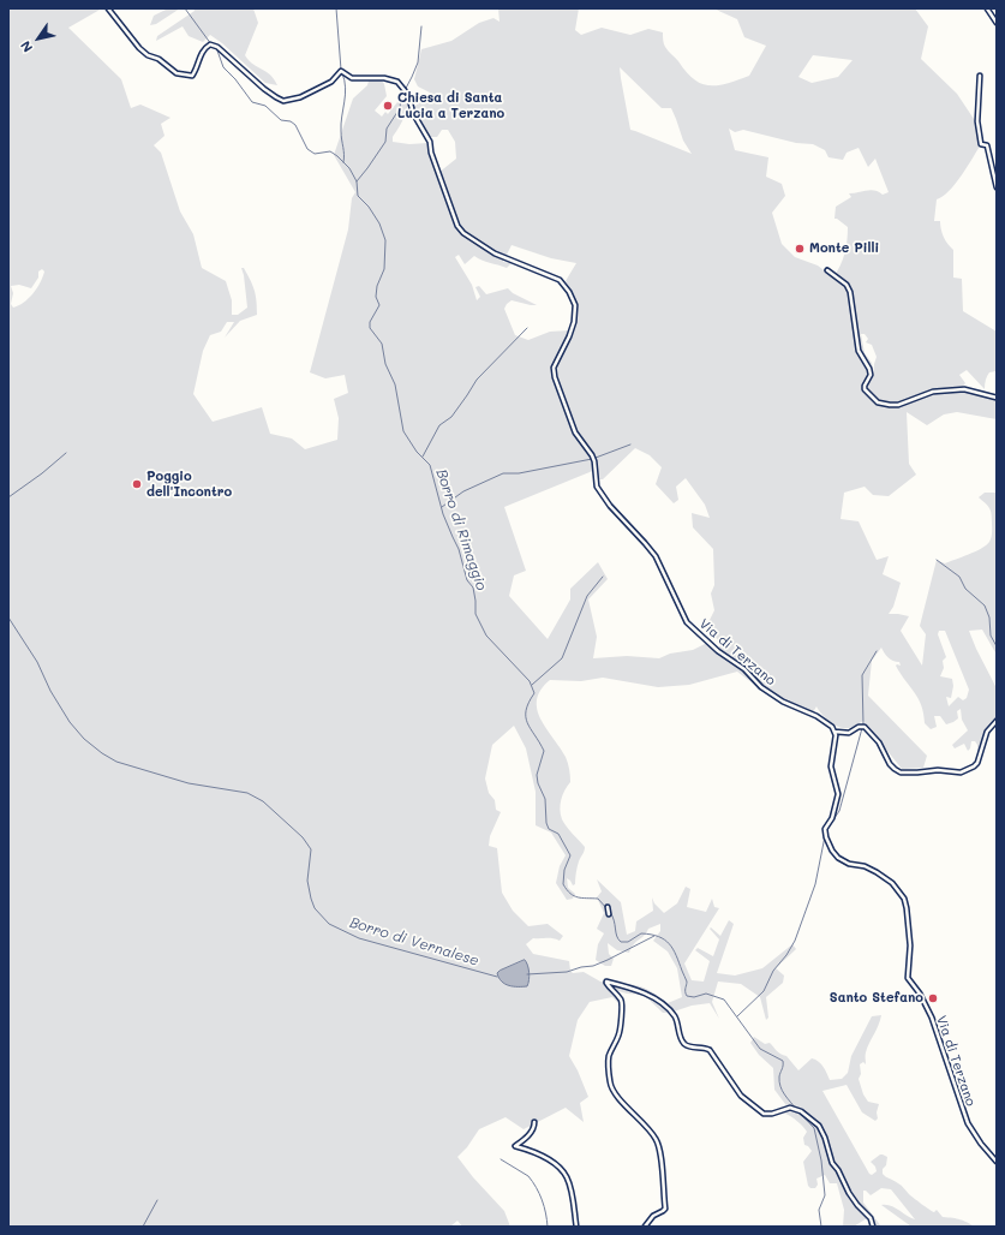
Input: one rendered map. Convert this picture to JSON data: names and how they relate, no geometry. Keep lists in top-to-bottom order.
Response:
{
  "streets": {
    "street": ["Via di Terzano"]
  },
  "water": ["Borro di Rimaggio", "Borro di Vernalese"],
  "places": [
    "Chiesa di Santa Lucia a Terzano",
    "Monte Pilli",
    "Poggio dell'Incontro",
    "Santo Stefano"
  ],
  "north": "bottom left"
}
